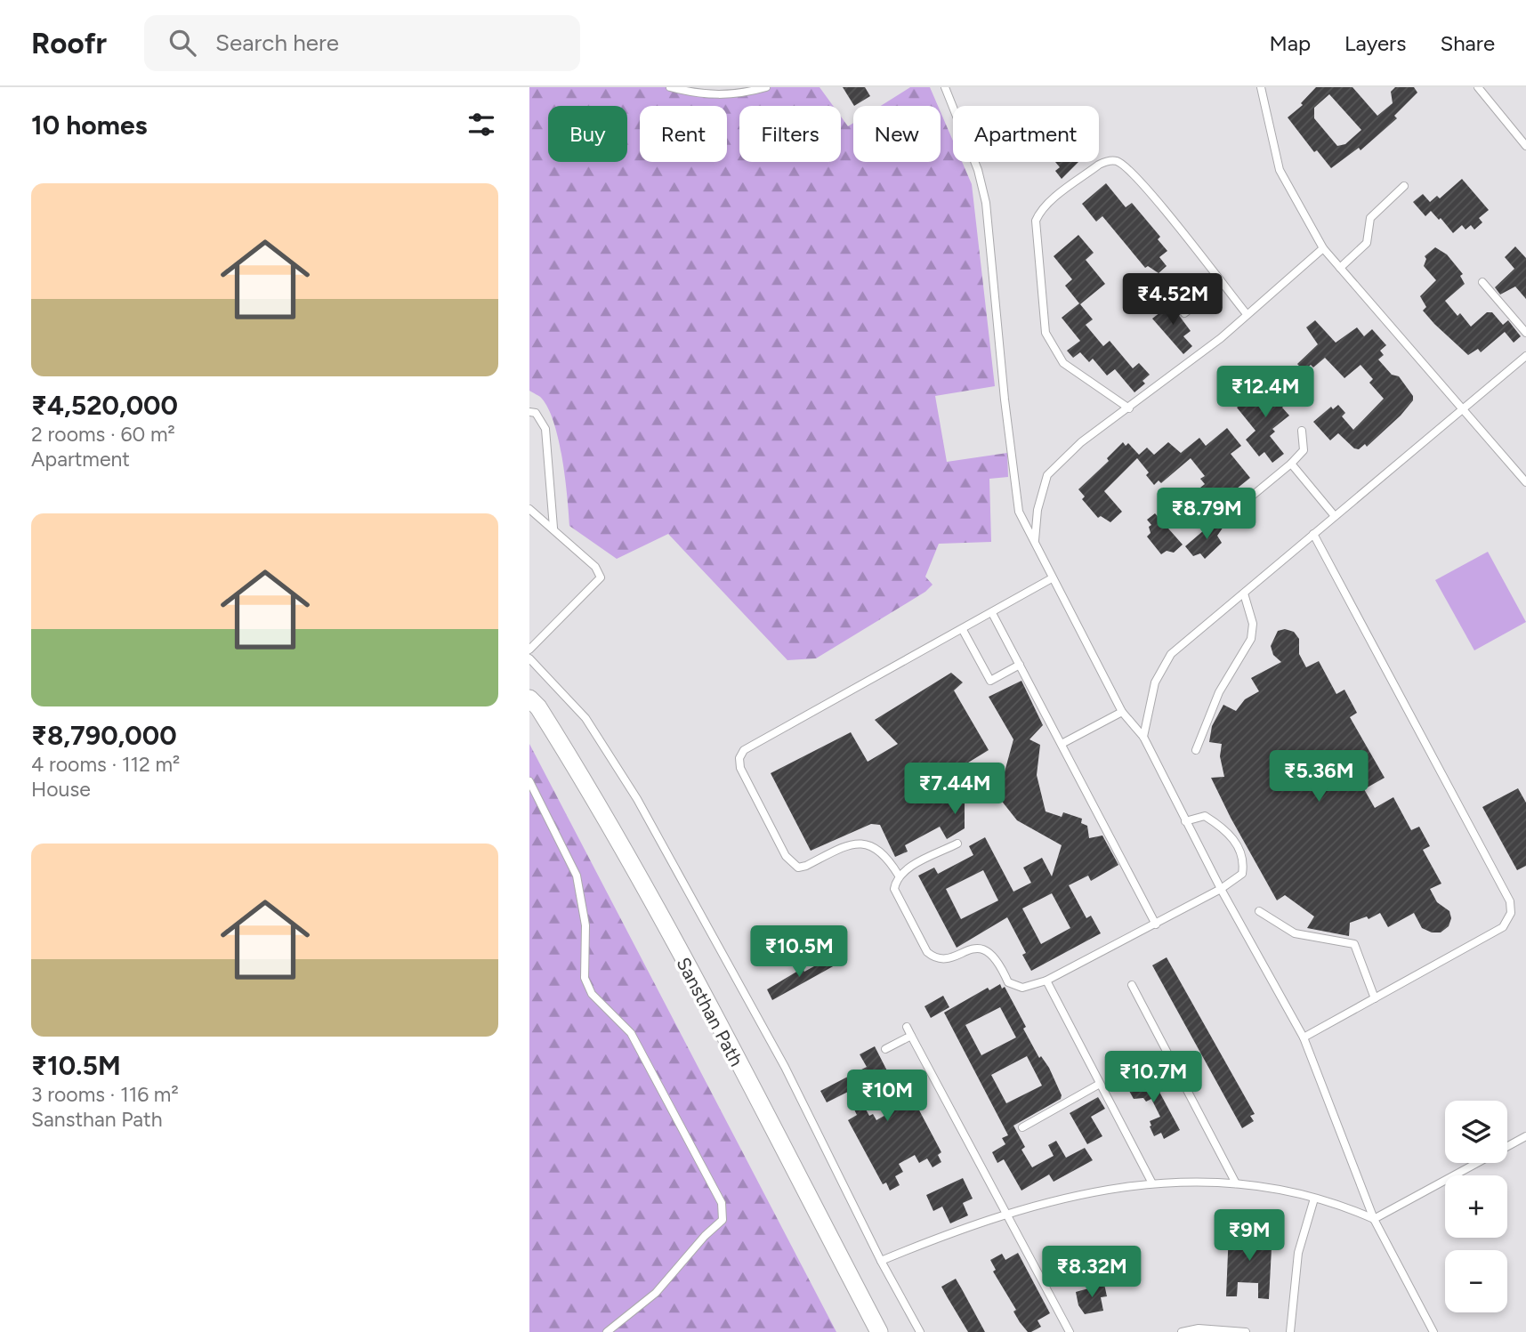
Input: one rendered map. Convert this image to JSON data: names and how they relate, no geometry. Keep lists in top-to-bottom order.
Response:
{
  "streets": {
    "street": ["Sansthan Path"]
  },
  "page": {
    "header": "Roofr",
    "search": "Search here",
    "nav": ["Map", "Layers", "Share"],
    "heading": "10 homes",
    "chip": [
      "Buy",
      "Rent",
      "Filters",
      "New",
      "Apartment"
    ],
    "list": [
      {
        "name": "₹4,520,000",
        "note": "2 rooms · 60 m² · Apartment"
      },
      {
        "name": "₹8,790,000",
        "note": "4 rooms · 112 m² · House"
      },
      {
        "name": "₹10.5M",
        "note": "3 rooms · 116 m² · Sansthan Path"
      }
    ],
    "price": [
      "₹4.52M",
      "₹12.4M",
      "₹8.79M",
      "₹5.36M",
      "₹7.44M",
      "₹10.5M",
      "₹10.7M",
      "₹10M",
      "₹9M",
      "₹8.32M"
    ],
    "map_buttons": ["+", "−"]
  }
}
